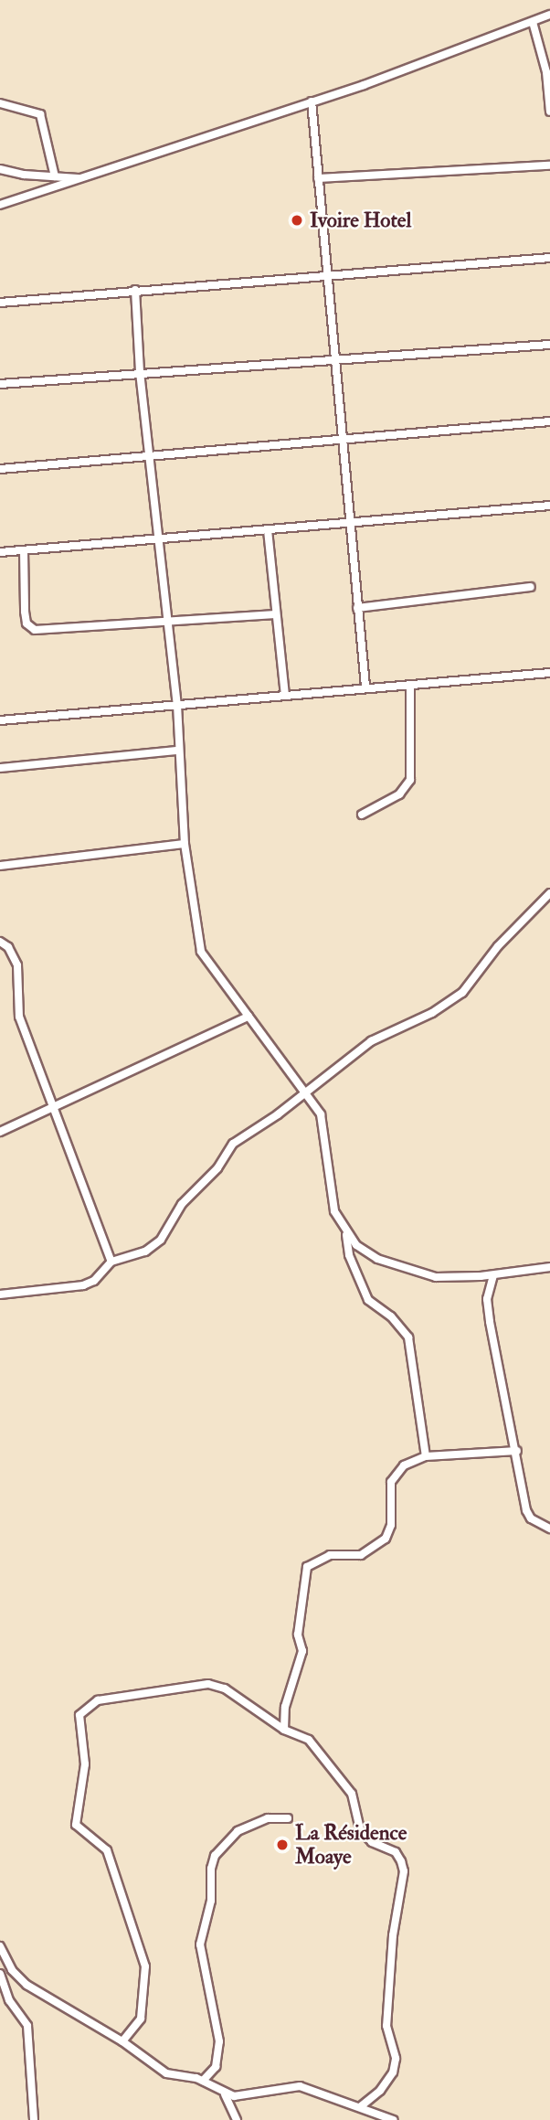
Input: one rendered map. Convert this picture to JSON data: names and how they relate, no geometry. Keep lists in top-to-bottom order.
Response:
{
  "places": ["Ivoire Hotel", "La Résidence Moaye"]
}
